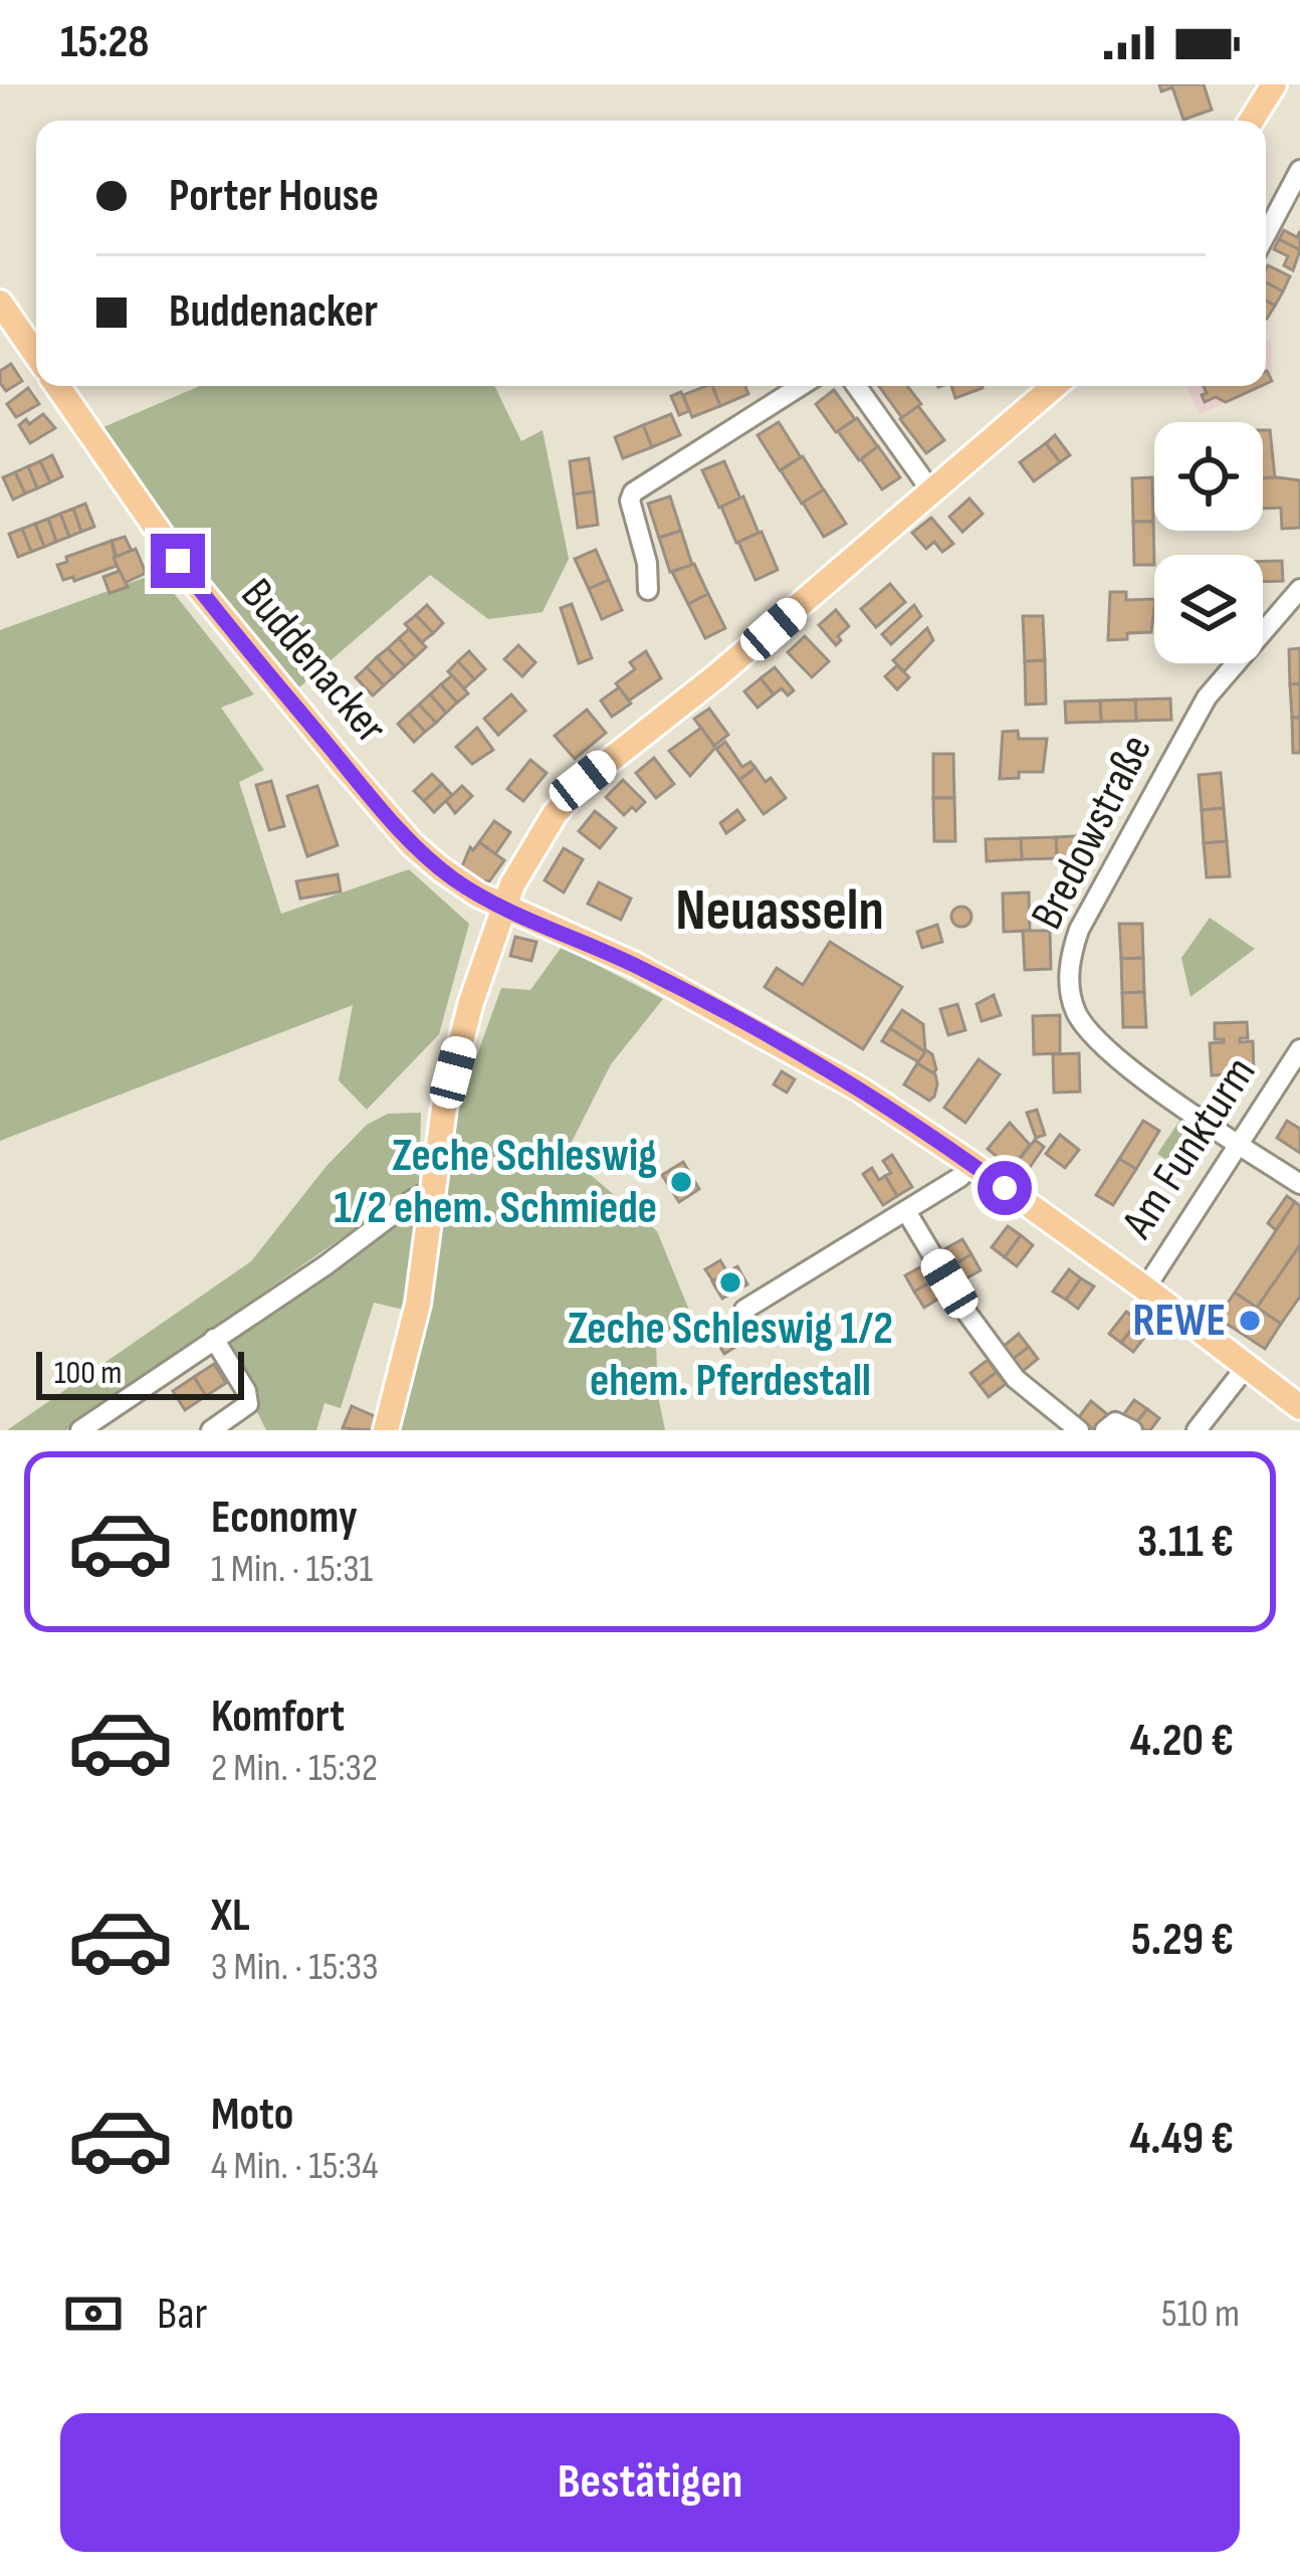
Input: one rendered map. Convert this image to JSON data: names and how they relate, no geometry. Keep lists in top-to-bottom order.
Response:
{
  "streets": {
    "main road": ["Buddenacker"],
    "street": ["Bredowstraße", "Am Funkturm"]
  },
  "crossings": [
    ["Buddenacker", "Am Funkturm"],
    ["Bredowstraße", "Am Funkturm"]
  ],
  "districts": ["Neuasseln"],
  "places": ["Zeche Schleswig 1/2 ehem. Schmiede", "Zeche Schleswig 1/2 ehem. Pferdestall", "REWE"],
  "scale_bar": "100 m",
  "page": {
    "status": "15:28",
    "banner": ["Porter House", "Buddenacker"],
    "scale": "100 m",
    "list": [
      {
        "name": "Economy",
        "note": "1 Min. · 15:31",
        "value": "3.11 €"
      },
      {
        "name": "Komfort",
        "note": "2 Min. · 15:32",
        "value": "4.20 €"
      },
      {
        "name": "XL",
        "note": "3 Min. · 15:33",
        "value": "5.29 €"
      },
      {
        "name": "Moto",
        "note": "4 Min. · 15:34",
        "value": "4.49 €"
      }
    ],
    "pay": ["Bar", "510 m"],
    "buttons": "Bestätigen"
  }
}
